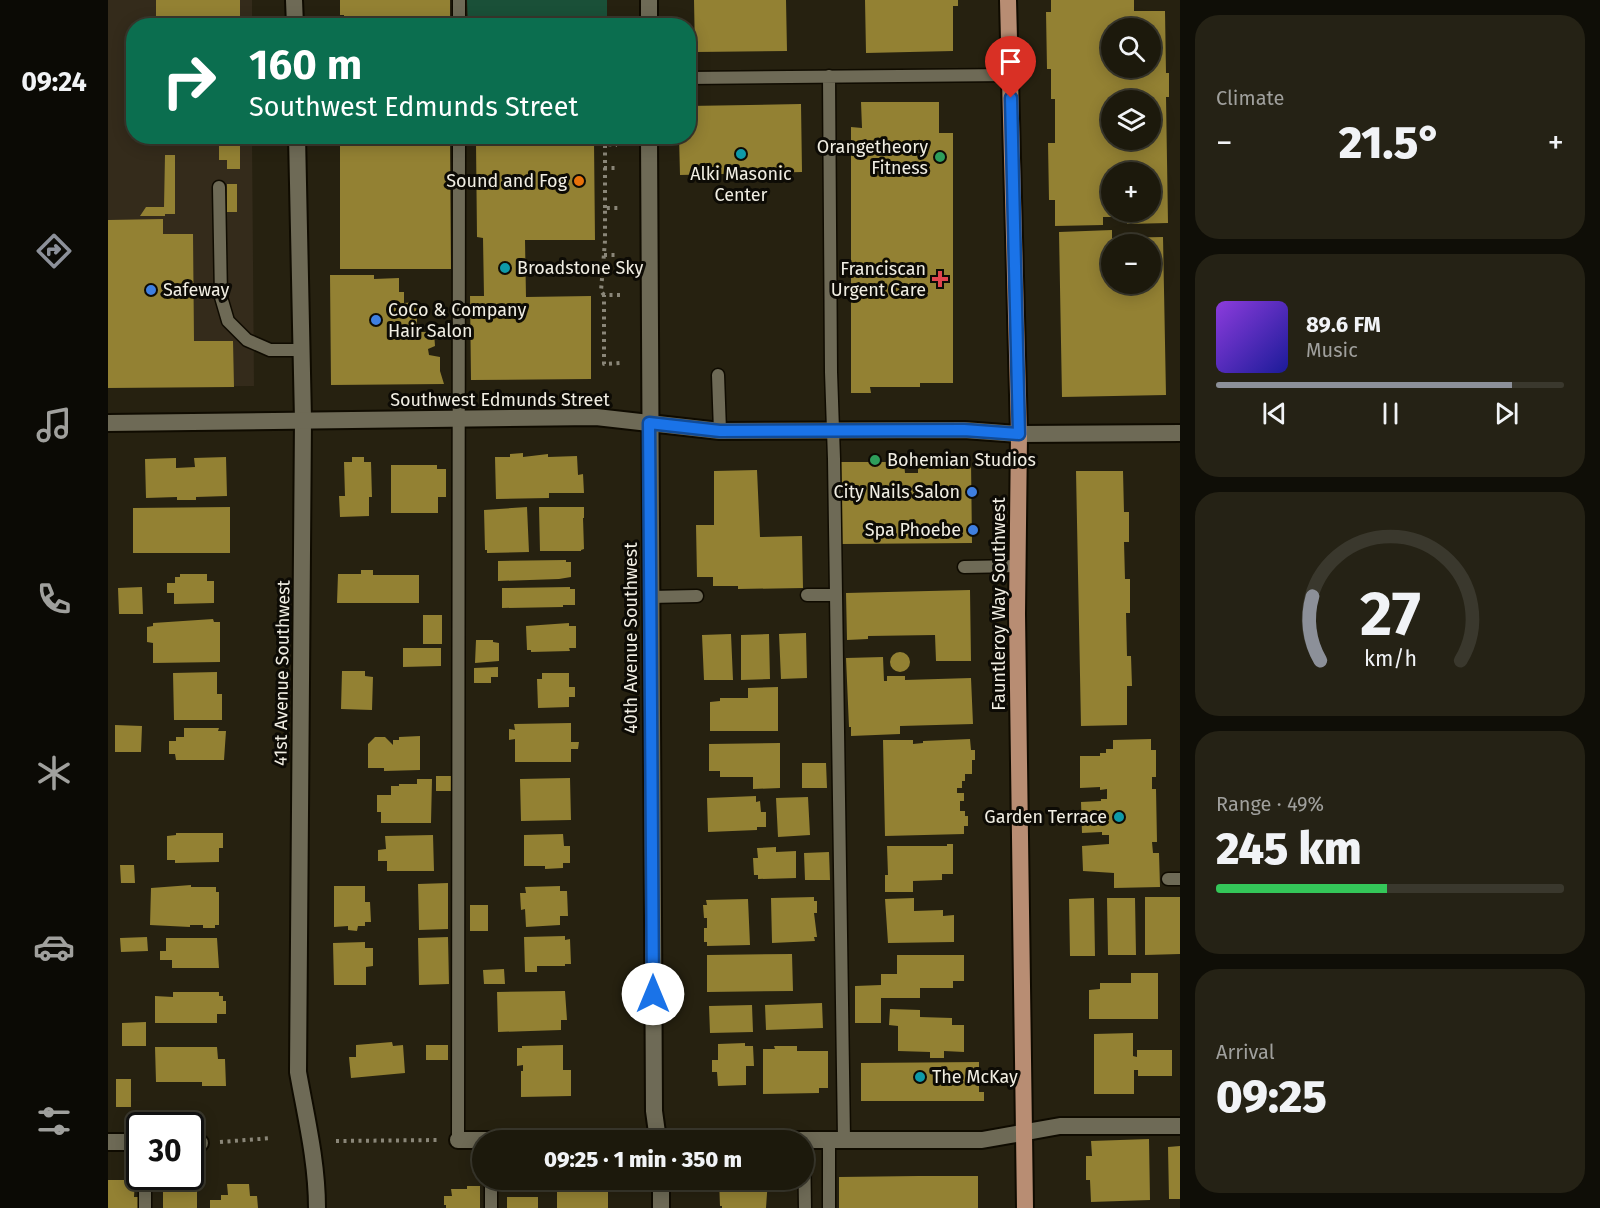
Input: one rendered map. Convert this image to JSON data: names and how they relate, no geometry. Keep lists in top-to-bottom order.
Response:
{
  "streets": {
    "main road": ["Fauntleroy Way Southwest"],
    "street": ["Southwest Edmunds Street", "40th Avenue Southwest", "41st Avenue Southwest"]
  },
  "crossings": [
    ["Southwest Edmunds Street", "Fauntleroy Way Southwest"],
    ["Southwest Edmunds Street", "40th Avenue Southwest"],
    ["Southwest Edmunds Street", "41st Avenue Southwest"]
  ],
  "places": {
    "other": [
      "Alki Masonic Center",
      "Orangetheory Fitness",
      "Sound and Fog",
      "Broadstone Sky",
      "Safeway",
      "CoCo & Company Hair Salon",
      "Bohemian Studios",
      "City Nails Salon",
      "Spa Phoebe",
      "Garden Terrace",
      "The McKay"
    ],
    "health": ["Franciscan Urgent Care"]
  },
  "page": {
    "tabs": "09:24",
    "tile": [
      "Climate",
      ["Range · 49%", "245 km"],
      ["Arrival", "09:25"]
    ],
    "map_buttons": ["+", "−"],
    "turn": ["160 m", "Southwest Edmunds Street"],
    "heat": ["−", "21.5°", "+"],
    "song": ["89.6 FM", "Music"],
    "limit": "30",
    "trip": "09:25 · 1 min · 350 m",
    "gauge": ["27", "km/h"]
  }
}
